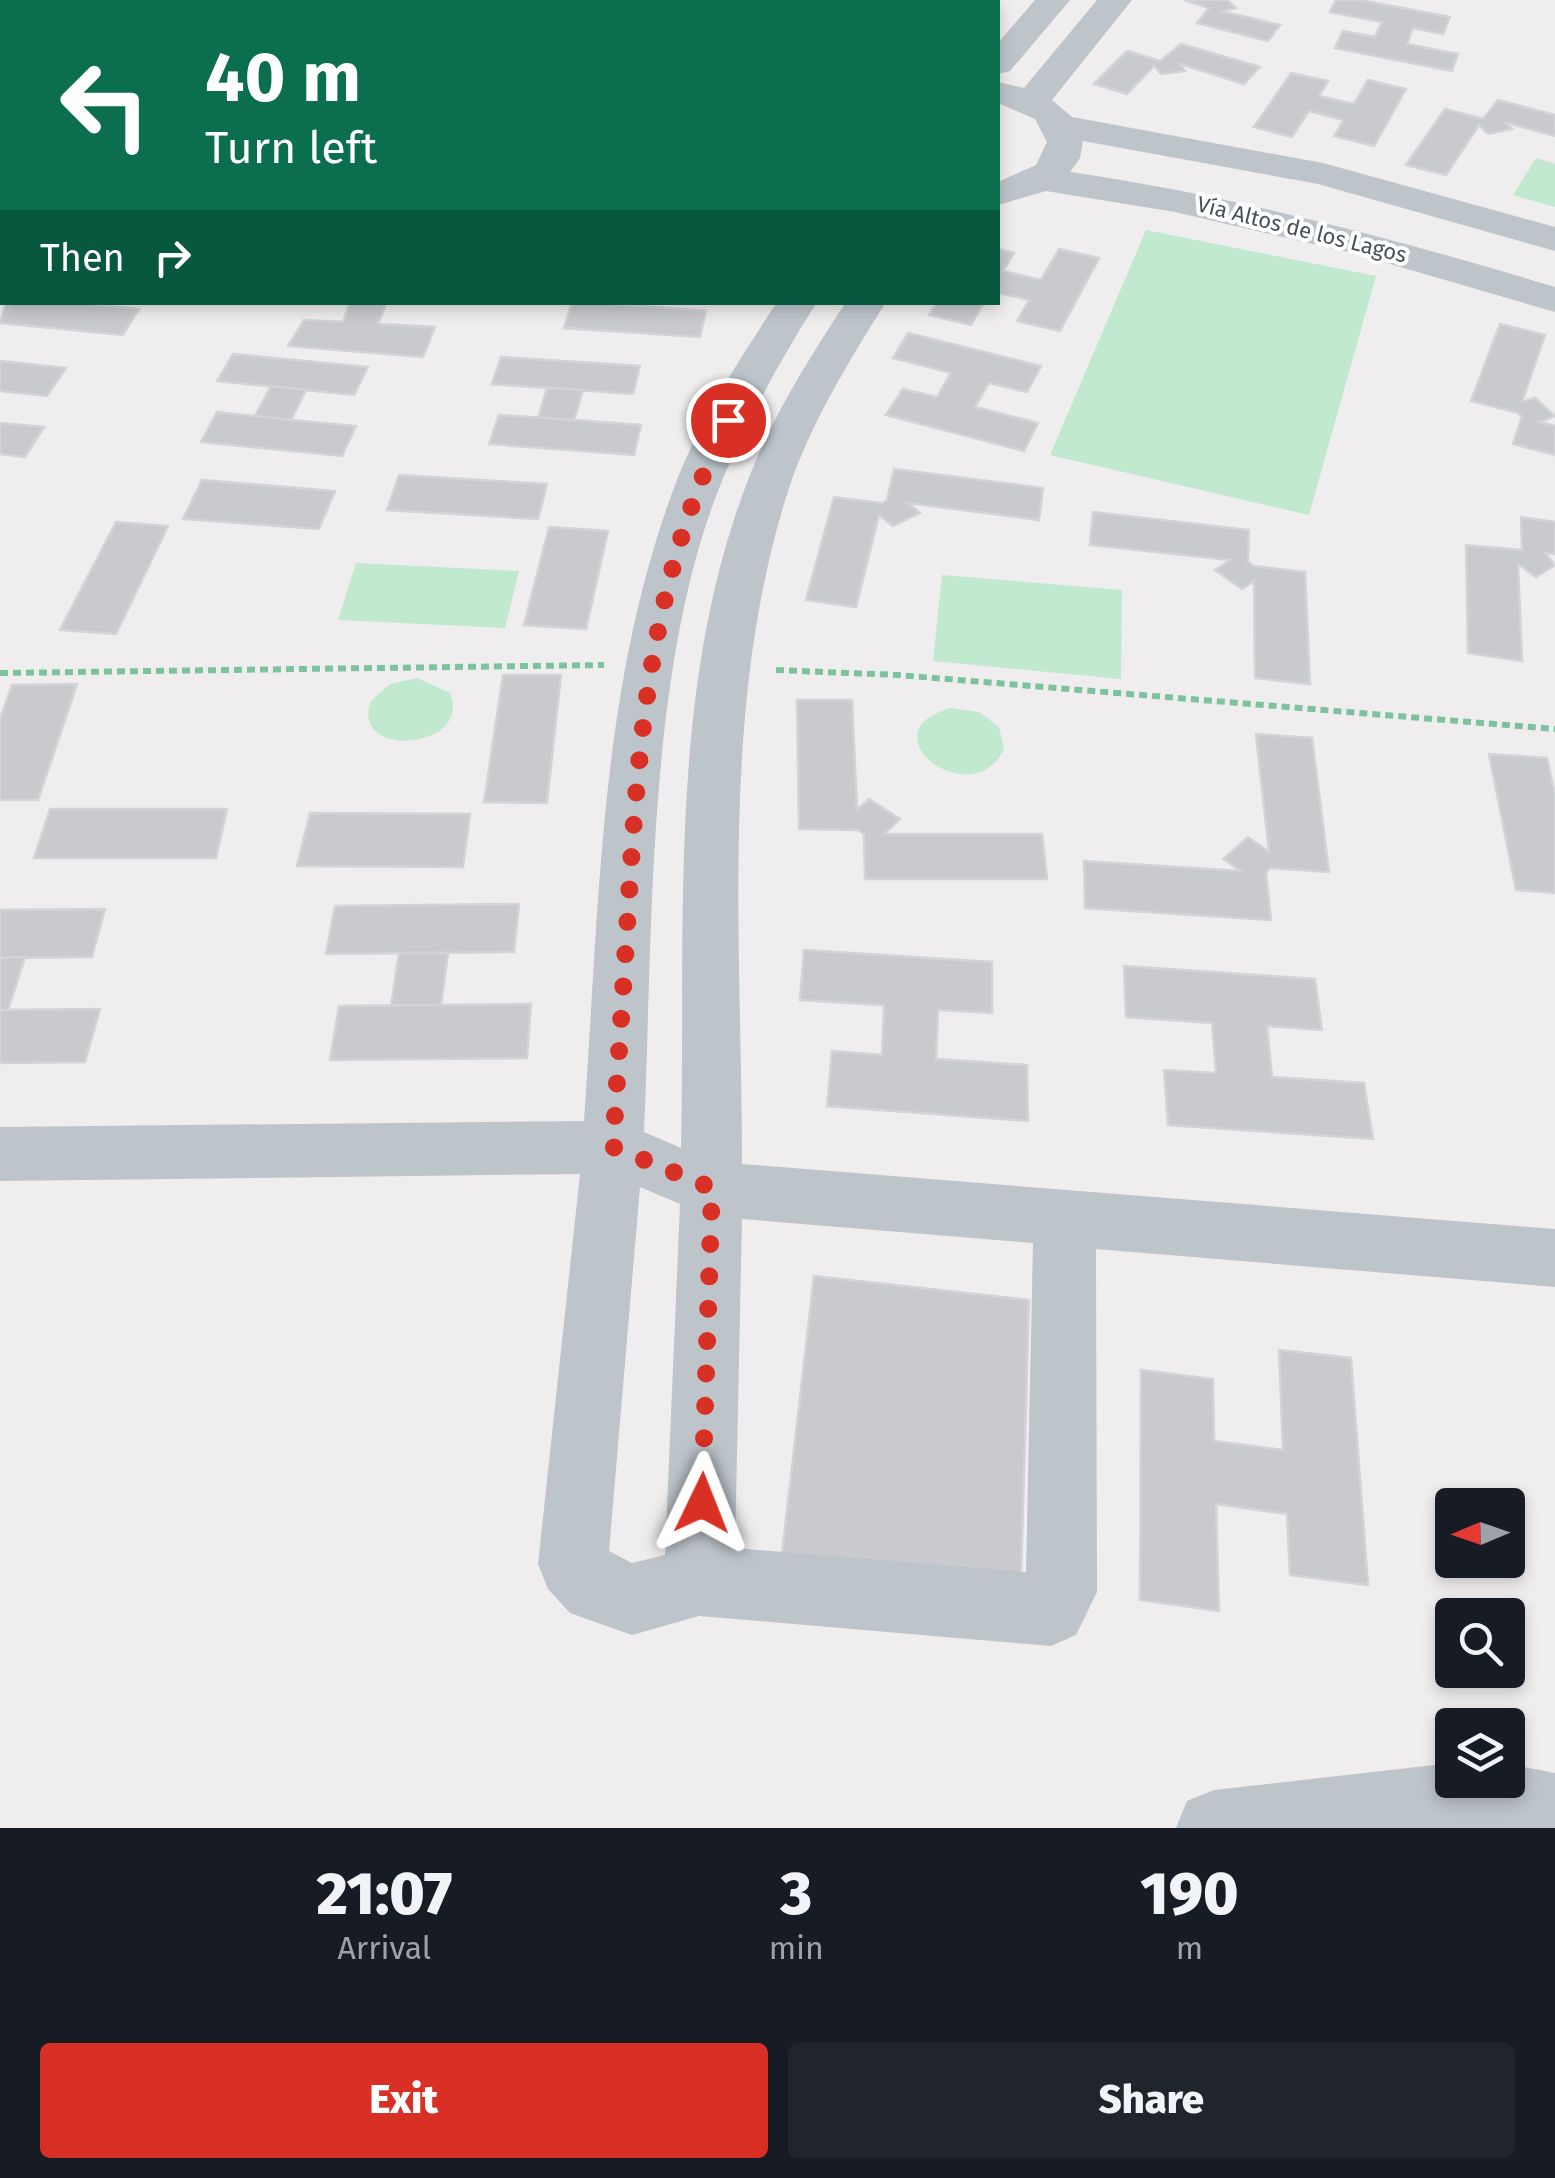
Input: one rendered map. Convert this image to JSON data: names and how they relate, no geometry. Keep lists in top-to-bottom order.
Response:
{
  "streets": {
    "street": ["Vía Altos de los Lagos"]
  },
  "north": "left",
  "page": {
    "turn": ["40 m", "Turn left"],
    "then": "Then",
    "eta": [
      "21:07",
      "Arrival",
      "3",
      "min",
      "190",
      "m"
    ],
    "buttons": ["Exit", "Share"]
  }
}
